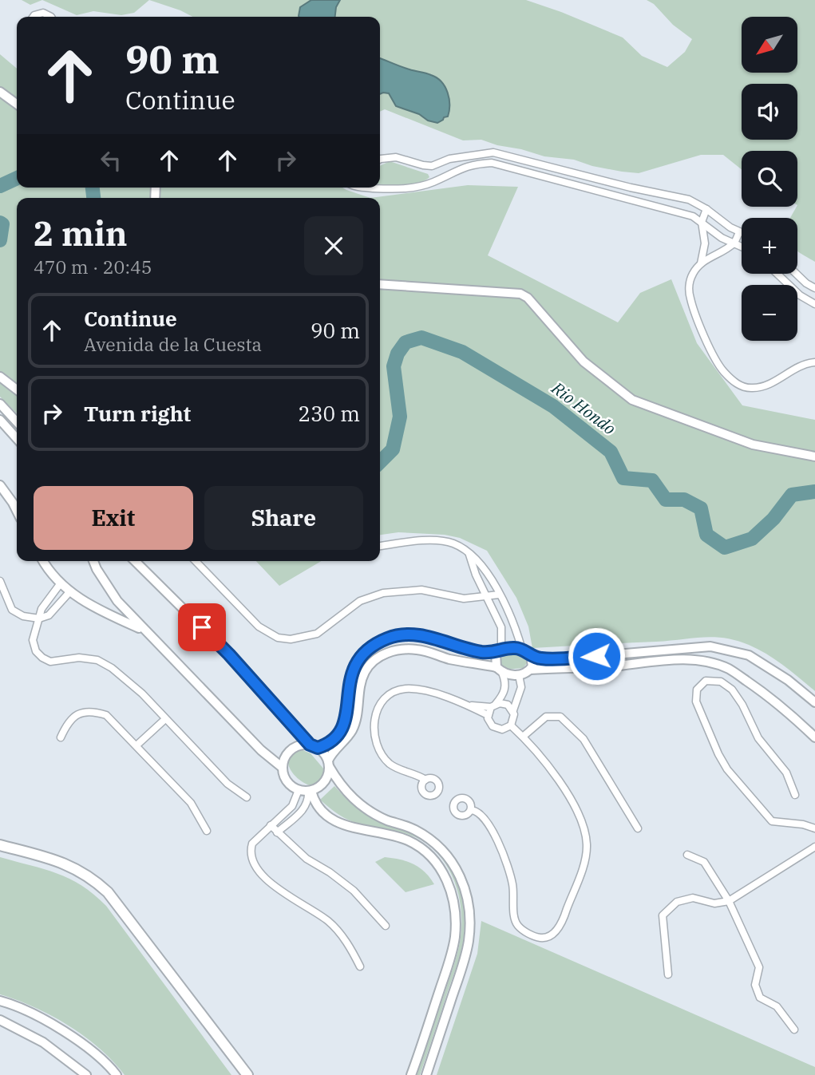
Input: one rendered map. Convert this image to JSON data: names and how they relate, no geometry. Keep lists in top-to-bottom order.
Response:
{
  "water": ["Rio Hondo"],
  "north": "bottom left",
  "page": {
    "map_buttons": ["+", "−"],
    "turn": ["90 m", "Continue"],
    "heading": ["2 min", "470 m · 20:45"],
    "list": [
      {
        "name": "Continue",
        "note": "Avenida de la Cuesta",
        "value": "90 m"
      },
      {
        "name": "Turn right",
        "value": "230 m"
      }
    ],
    "buttons": ["Exit", "Share"]
  }
}
